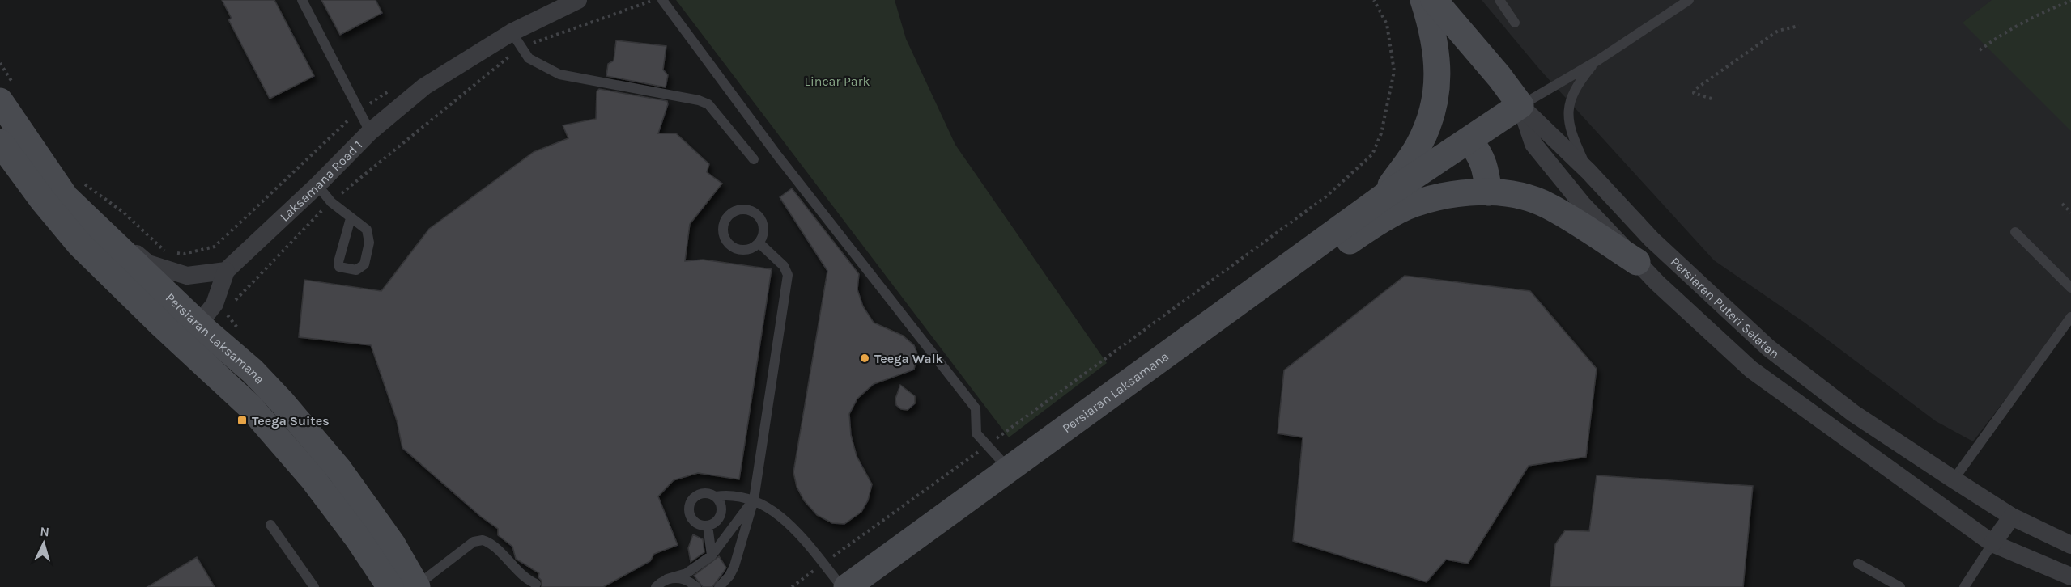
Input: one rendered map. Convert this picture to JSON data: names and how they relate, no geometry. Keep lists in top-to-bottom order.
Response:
{
  "streets": {
    "street": ["Laksamana Road 1", "Persiaran Puteri Selatan", "Persiaran Laksamana"]
  },
  "crossings": [
    ["Persiaran Puteri Selatan", "Persiaran Laksamana"]
  ],
  "parks": ["Linear Park"],
  "places": {
    "other": ["Teega Walk"],
    "transit": ["Teega Suites"]
  },
  "north": "top"
}
